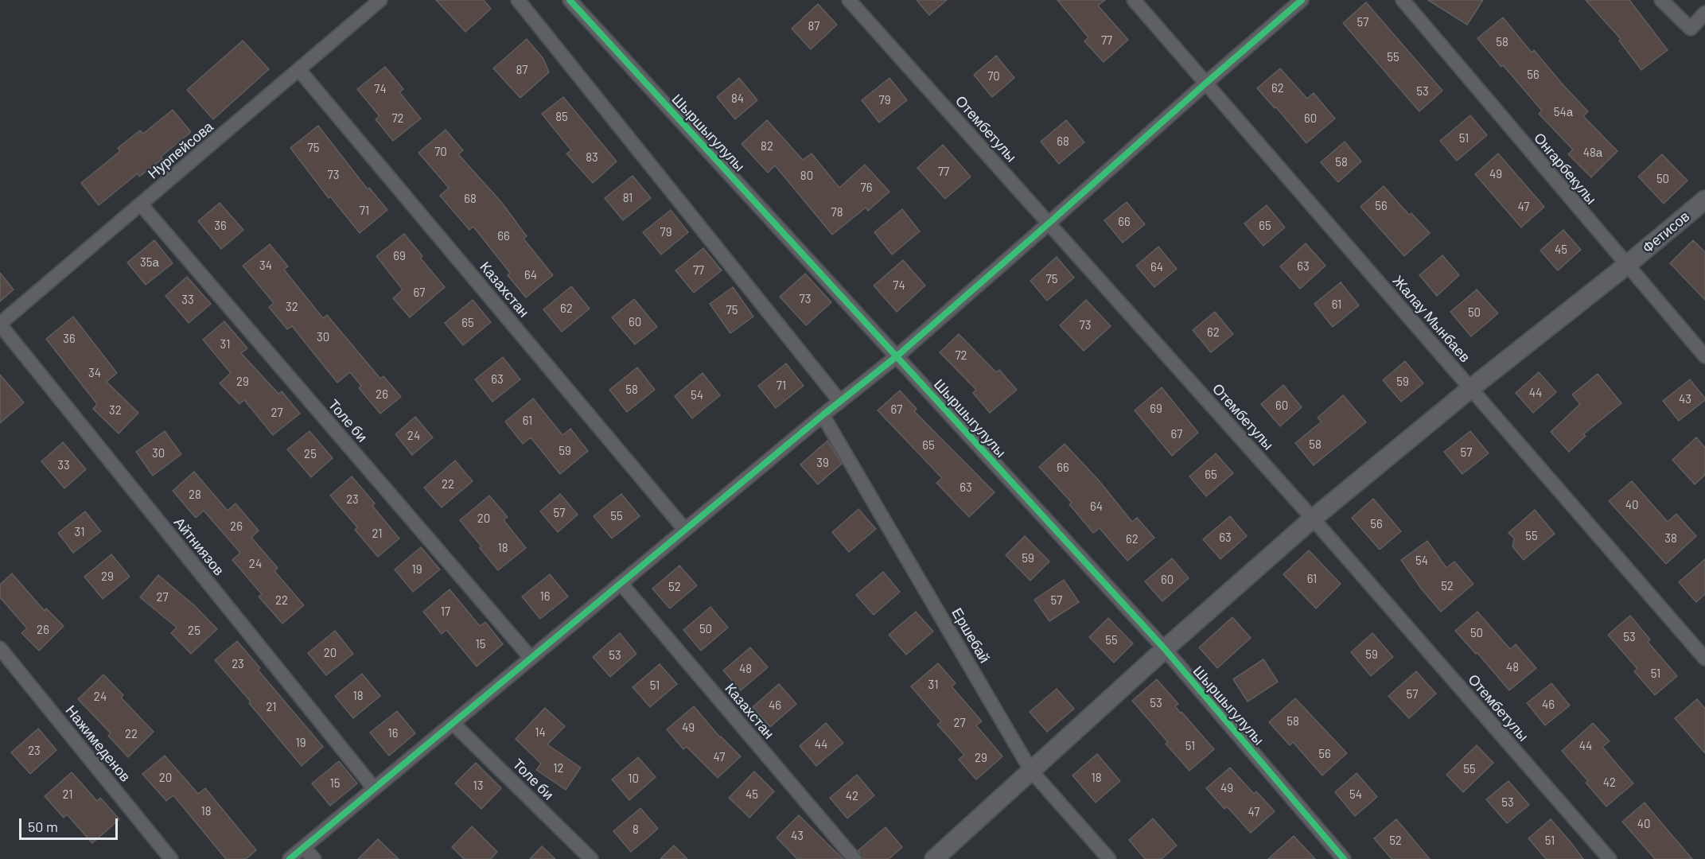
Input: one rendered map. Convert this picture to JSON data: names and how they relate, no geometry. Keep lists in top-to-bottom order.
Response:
{
  "streets": {
    "street": [
      "Отембетулы",
      "Шыршыгулулы",
      "Нурпейсова",
      "Онгарбекулы",
      "Фетисов",
      "Казахстан",
      "Жалау Мынбаев",
      "Толе би",
      "Айтниязов",
      "Ершебай",
      "Нажимеденов"
    ]
  },
  "crossings": [
    ["Отембетулы", "Фетисов"],
    ["Шыршыгулулы", "Фетисов"],
    ["Нурпейсова", "Казахстан"],
    ["Нурпейсова", "Толе би"],
    ["Нурпейсова", "Айтниязов"],
    ["Онгарбекулы", "Фетисов"],
    ["Фетисов", "Жалау Мынбаев"],
    ["Фетисов", "Ершебай"]
  ],
  "house_numbers": [
    "57",
    "87",
    "77",
    "58",
    "55",
    "87",
    "56",
    "70",
    "62",
    "74",
    "53",
    "84",
    "79",
    "54а",
    "85",
    "72",
    "60",
    "51",
    "68",
    "82",
    "75",
    "70",
    "48а",
    "83",
    "58",
    "77",
    "49",
    "73",
    "80",
    "50",
    "76",
    "81",
    "68",
    "56",
    "47",
    "71",
    "78",
    "66",
    "36",
    "65",
    "79",
    "66",
    "45",
    "69",
    "35а",
    "34",
    "63",
    "64",
    "77",
    "64",
    "75",
    "74",
    "67",
    "73",
    "33",
    "61",
    "32",
    "62",
    "75",
    "50",
    "60",
    "65",
    "73",
    "62",
    "30",
    "36",
    "31",
    "72",
    "34",
    "63",
    "29",
    "59",
    "71",
    "58",
    "44",
    "26",
    "54",
    "43",
    "60",
    "69",
    "67",
    "32",
    "27",
    "61",
    "67",
    "24",
    "58",
    "65",
    "59",
    "57",
    "30",
    "25",
    "39",
    "33",
    "66",
    "65",
    "22",
    "63",
    "28",
    "23",
    "40",
    "64",
    "57",
    "55",
    "20",
    "56",
    "26",
    "31",
    "21",
    "55",
    "63",
    "38",
    "62",
    "18",
    "59",
    "54",
    "24",
    "19",
    "29",
    "61",
    "60",
    "52",
    "52",
    "16",
    "27",
    "22",
    "57",
    "17",
    "50",
    "26",
    "25",
    "50",
    "53",
    "55",
    "15",
    "20",
    "59",
    "53",
    "23",
    "48",
    "48",
    "51",
    "31",
    "51",
    "57",
    "18",
    "24",
    "53",
    "46",
    "46",
    "21",
    "58",
    "27",
    "49",
    "14",
    "16",
    "22",
    "19",
    "44",
    "51",
    "44",
    "23",
    "56",
    "47",
    "29",
    "12",
    "55",
    "20",
    "18",
    "10",
    "42",
    "15",
    "13",
    "49",
    "21",
    "45",
    "54",
    "42",
    "53",
    "18",
    "47",
    "40",
    "8",
    "43",
    "52",
    "51"
  ],
  "scale_bar": "50 m"
}
